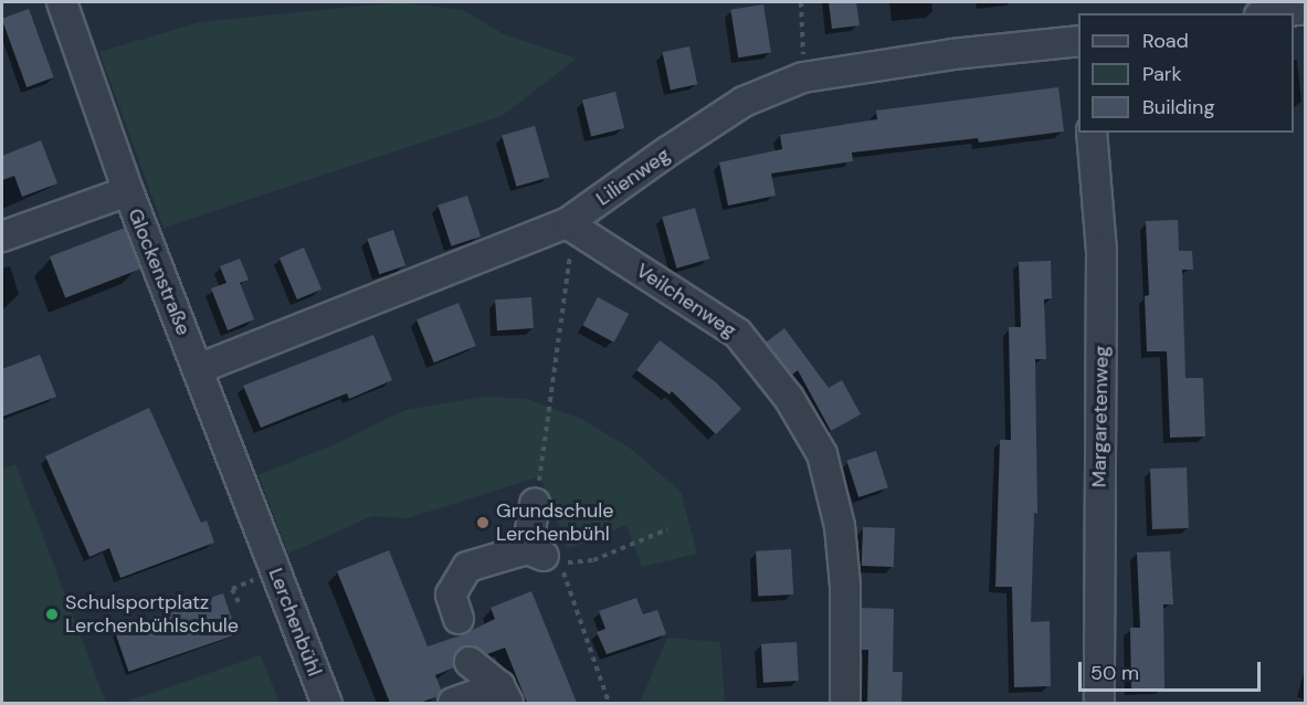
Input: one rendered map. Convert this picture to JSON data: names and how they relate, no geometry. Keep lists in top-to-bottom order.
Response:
{
  "streets": {
    "street": [
      "Lilienweg",
      "Glockenstraße",
      "Veilchenweg",
      "Margaretenweg",
      "Lerchenbühl"
    ]
  },
  "crossings": [
    ["Lilienweg", "Glockenstraße"],
    ["Lilienweg", "Veilchenweg"],
    ["Glockenstraße", "Lerchenbühl"]
  ],
  "places": ["Grundschule Lerchenbühl", "Schulsportplatz Lerchenbühlschule"],
  "legend": ["Road", "Park", "Building"],
  "scale_bar": "50 m"
}
